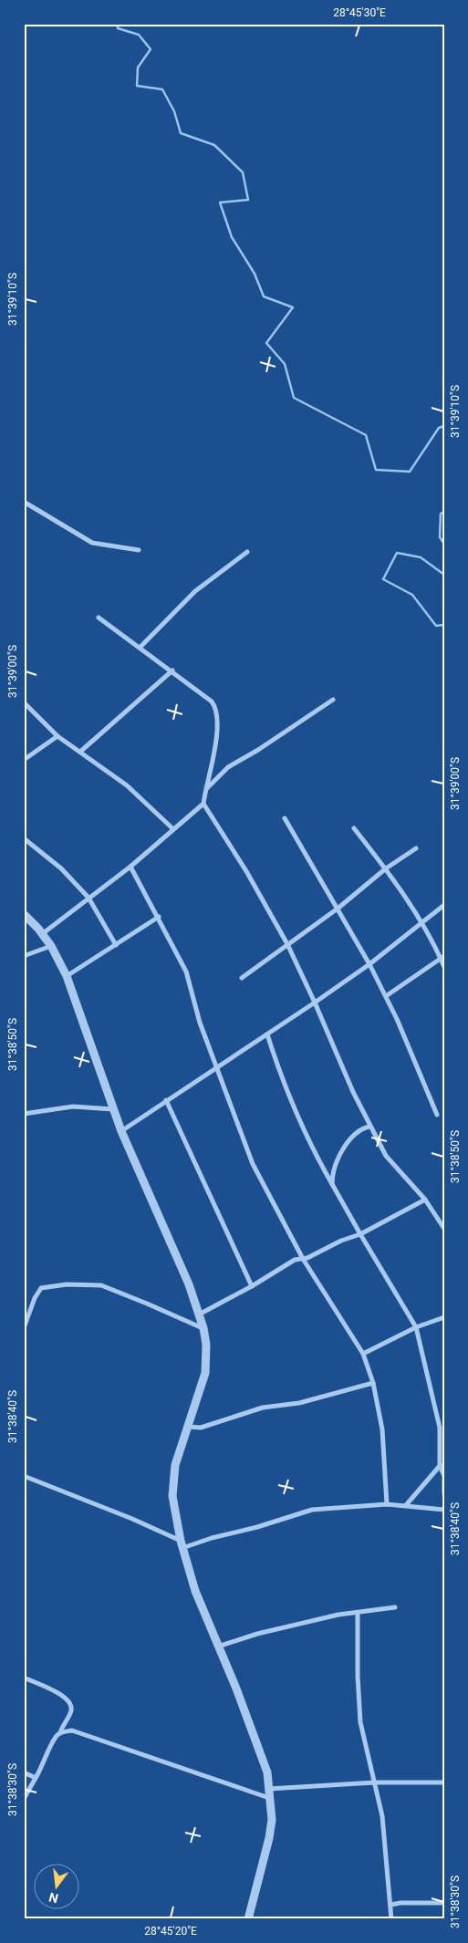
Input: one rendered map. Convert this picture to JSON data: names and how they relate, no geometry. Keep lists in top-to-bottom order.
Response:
{
  "north": "bottom",
  "coordinates": [
    "28°45'30\"E",
    "31°39'10\"S",
    "31°39'00\"S",
    "31°38'50\"S",
    "31°38'40\"S",
    "31°38'30\"S",
    "28°45'20\"E"
  ]
}
